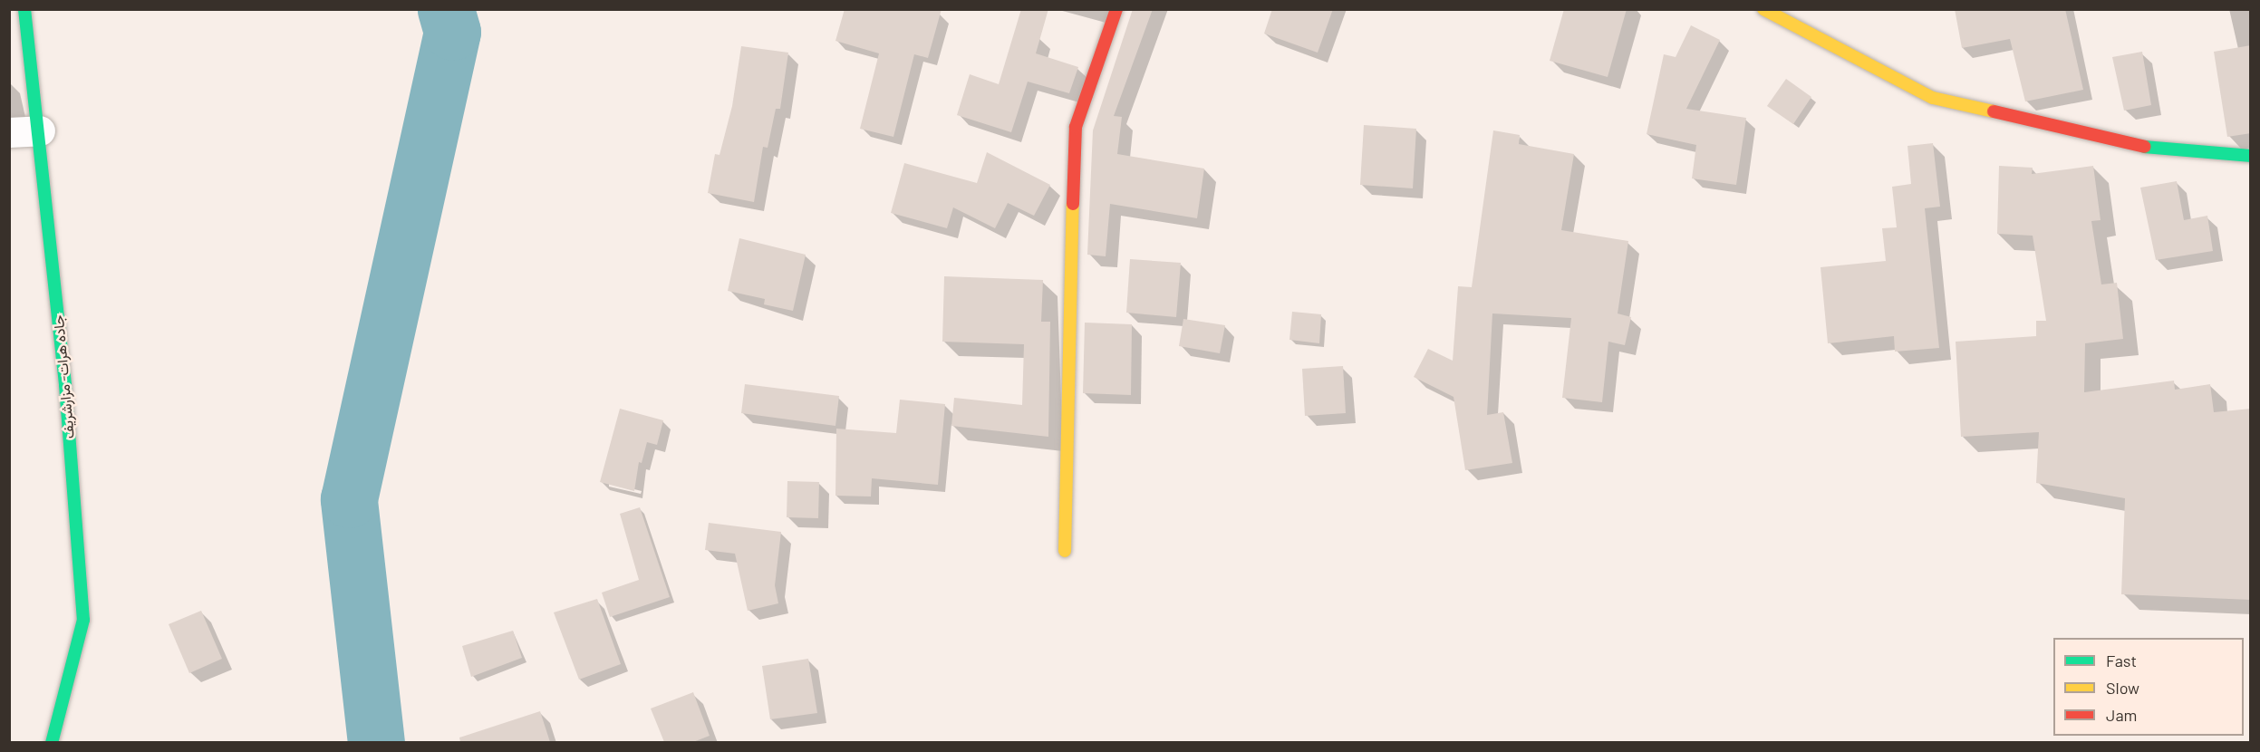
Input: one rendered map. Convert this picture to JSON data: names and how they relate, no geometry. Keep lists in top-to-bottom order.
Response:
{
  "streets": {
    "main road": ["جاده هرات- مزارشریف"]
  },
  "legend": ["Fast", "Slow", "Jam"]
}
